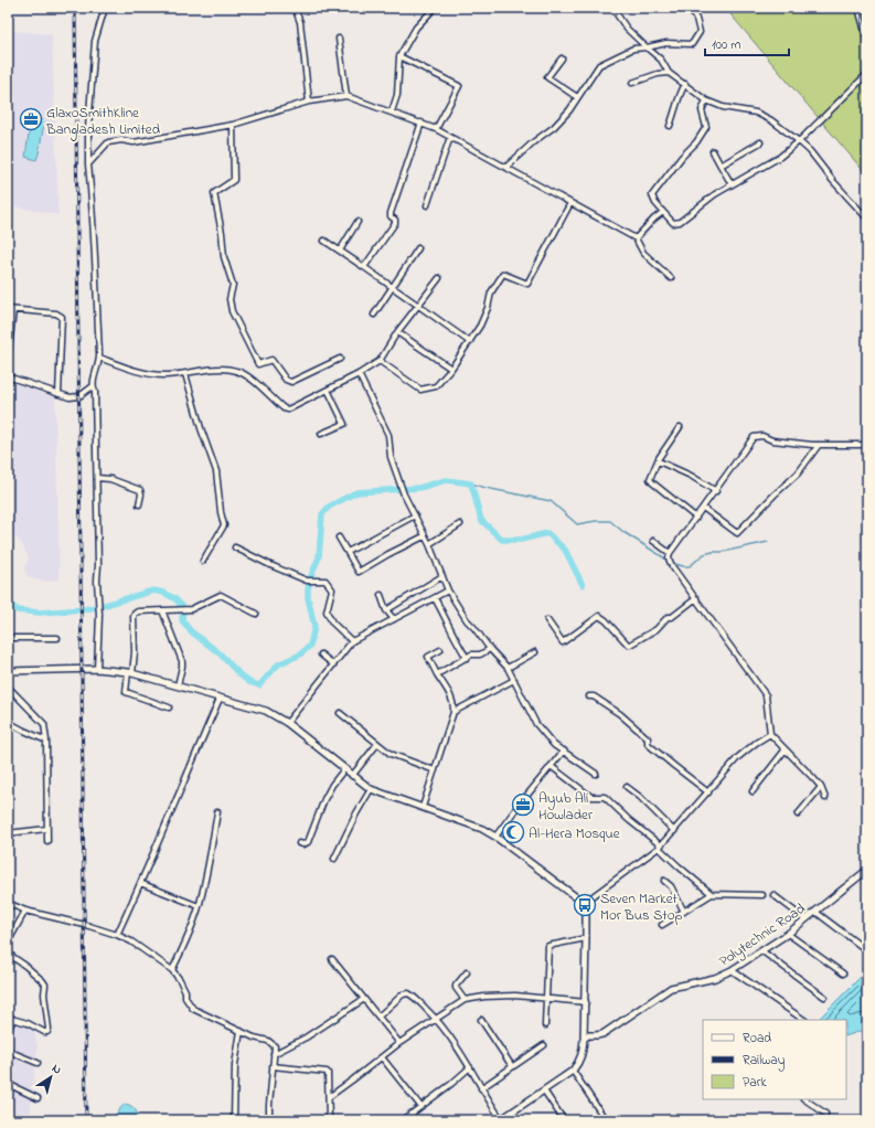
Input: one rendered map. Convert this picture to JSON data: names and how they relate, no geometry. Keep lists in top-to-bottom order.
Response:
{
  "streets": {
    "street": ["Polytechnic Road"]
  },
  "places": {
    "office": ["GlaxoSmithKline Bangladesh Limited", "Ayub Ali Howlader"],
    "mosque": ["Al-Hera Mosque"],
    "bus stop": ["Seven Market Mor Bus Stop"]
  },
  "legend": ["Road", "Railway", "Park"],
  "scale_bar": "100 m",
  "north": "top right"
}
